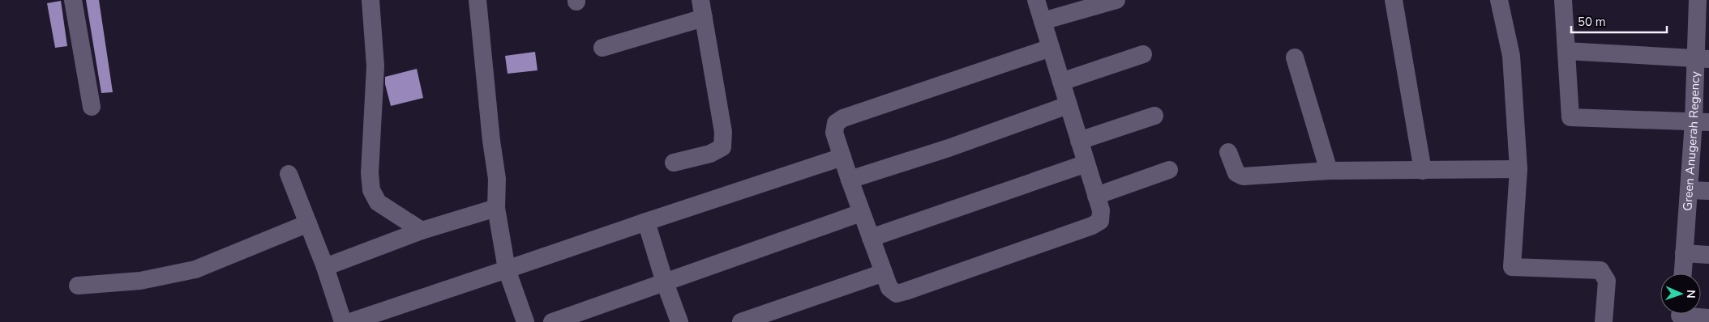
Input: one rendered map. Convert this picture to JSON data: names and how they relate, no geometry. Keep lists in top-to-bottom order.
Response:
{
  "streets": {
    "street": ["Green Anugerah Regency"]
  },
  "scale_bar": "50 m",
  "north": "right"
}
